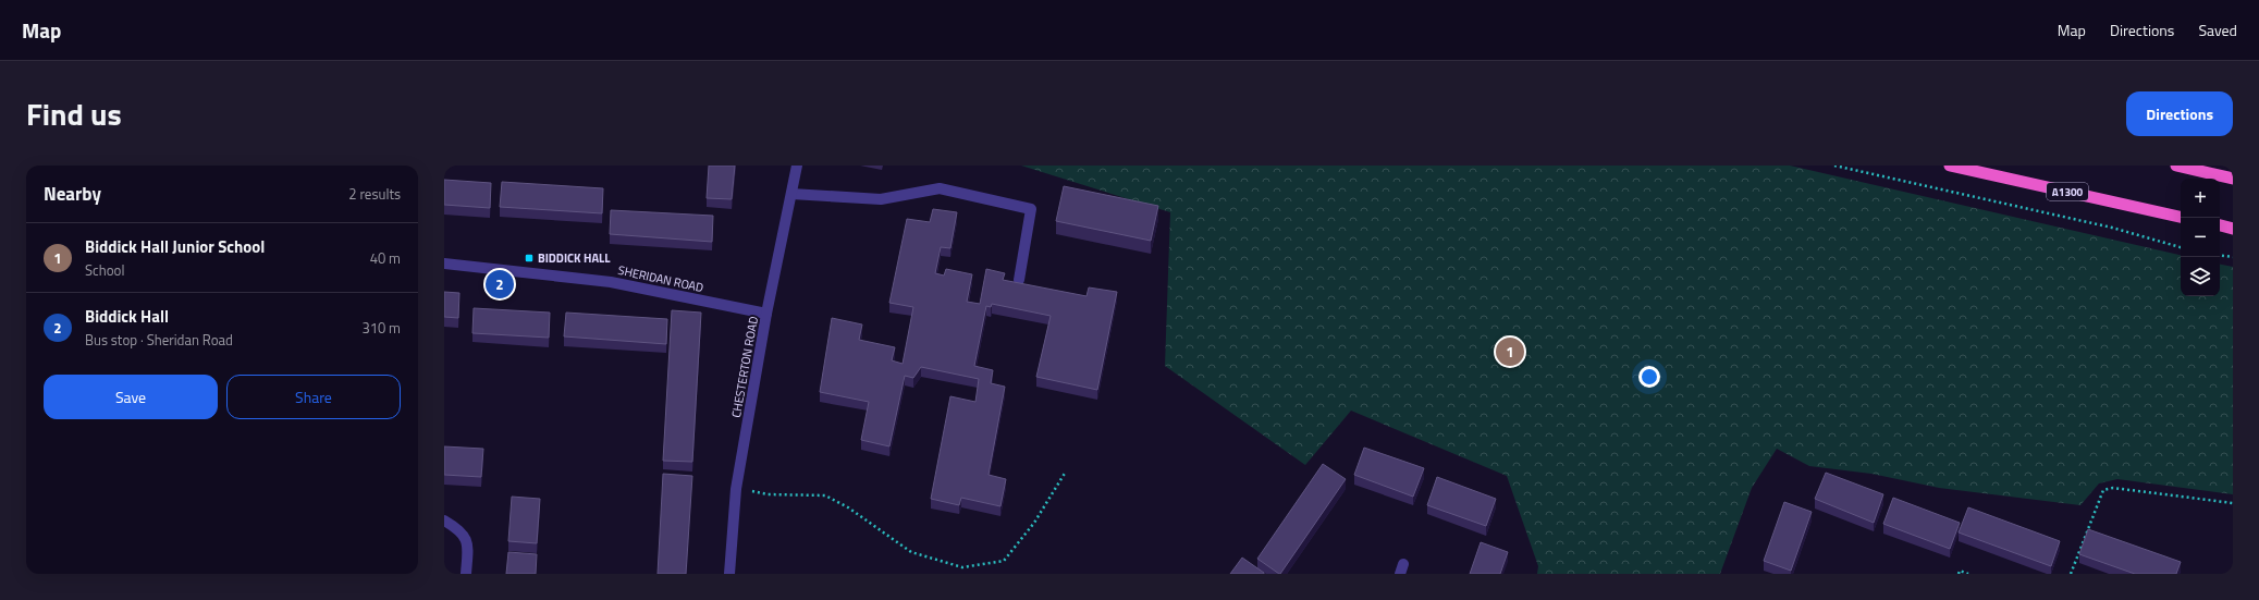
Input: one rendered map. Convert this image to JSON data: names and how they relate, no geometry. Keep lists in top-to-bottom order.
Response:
{
  "streets": {
    "highway": ["A1300"],
    "street": ["SHERIDAN ROAD", "CHESTERTON ROAD"]
  },
  "crossings": [
    ["SHERIDAN ROAD", "CHESTERTON ROAD"]
  ],
  "places": {
    "transit": ["BIDDICK HALL"]
  },
  "page": {
    "header": "Map",
    "nav": ["Map", "Directions", "Saved"],
    "title": "Find us",
    "buttons": [
      "Directions",
      ["Save", "Share"]
    ],
    "heading": ["Nearby", "2 results"],
    "map_buttons": ["+", "−"],
    "list": [
      {
        "mark": "1",
        "name": "Biddick Hall Junior School",
        "note": "School",
        "value": "40 m"
      },
      {
        "mark": "2",
        "name": "Biddick Hall",
        "note": "Bus stop · Sheridan Road",
        "value": "310 m"
      }
    ],
    "pins": ["2", "1"]
  }
}
